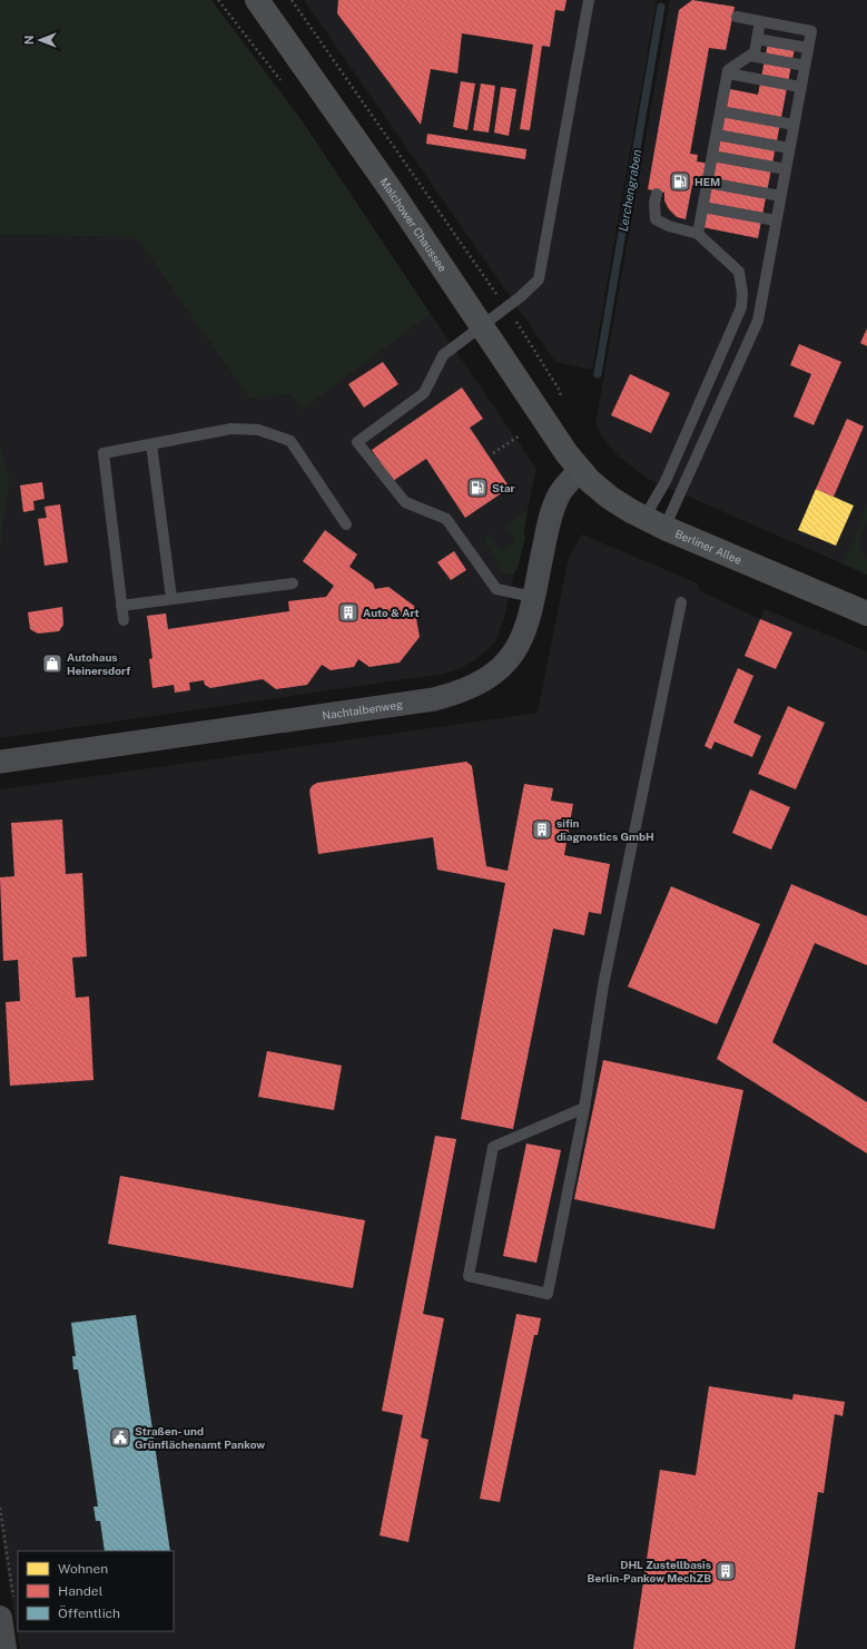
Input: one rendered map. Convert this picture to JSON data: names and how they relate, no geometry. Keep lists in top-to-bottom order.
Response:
{
  "streets": {
    "main road": ["Malchower Chaussee", "Berliner Allee"],
    "street": ["Nachtalbenweg"]
  },
  "crossings": [
    ["Malchower Chaussee", "Berliner Allee"],
    ["Malchower Chaussee", "Nachtalbenweg"],
    ["Berliner Allee", "Nachtalbenweg"]
  ],
  "water": ["Lerchengraben"],
  "places": {
    "fuel station": ["HEM", "Star"],
    "building": ["Auto & Art", "sifin diagnostics GmbH", "DHL Zustellbasis Berlin-Pankow MechZB"],
    "shop": ["Autohaus Heinersdorf"],
    "public building": ["Straßen- und Grünflächenamt Pankow"]
  },
  "legend": ["Wohnen", "Handel", "Öffentlich"],
  "north": "left"
}
